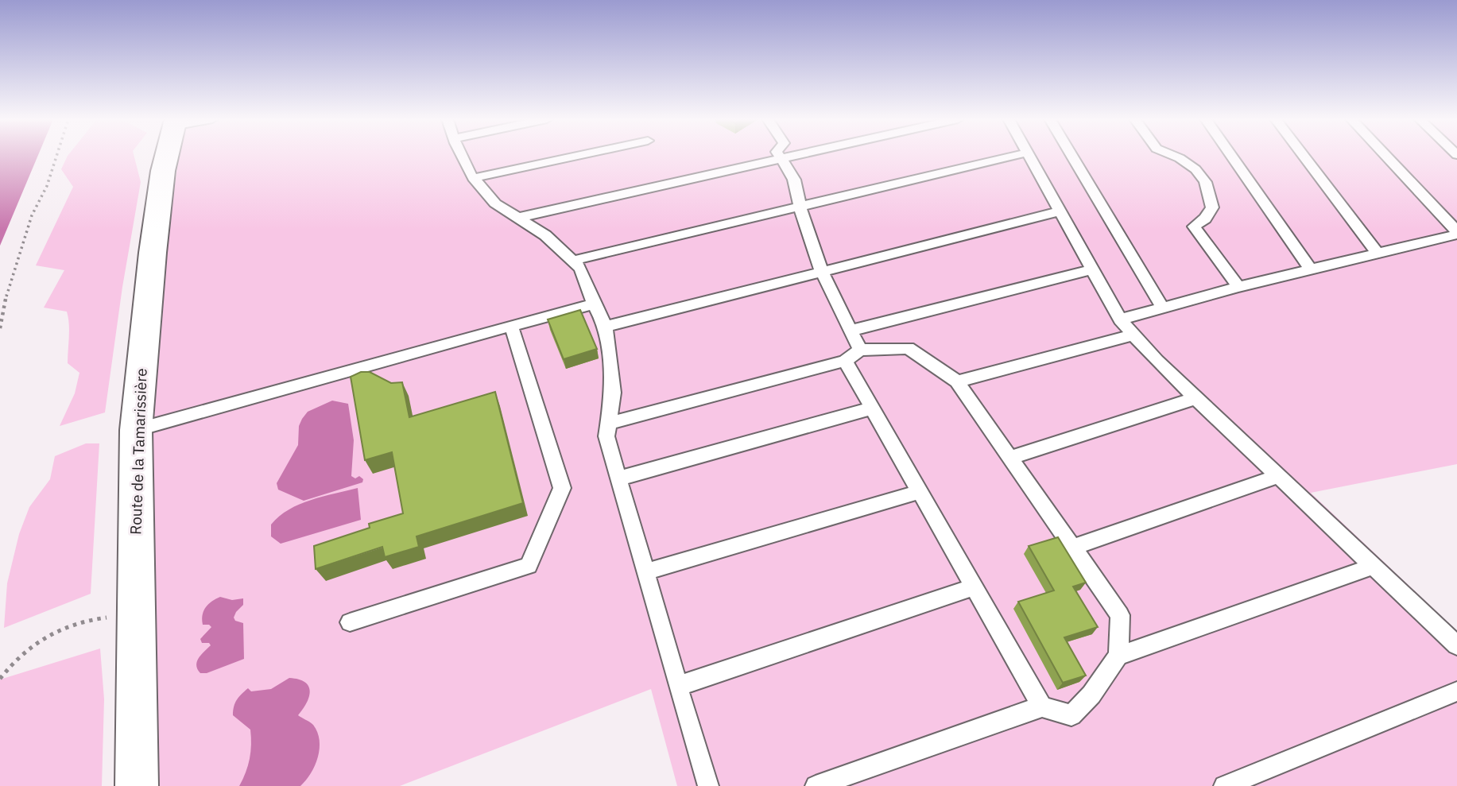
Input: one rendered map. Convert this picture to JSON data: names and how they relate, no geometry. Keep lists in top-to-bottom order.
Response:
{
  "streets": {
    "street": ["Route de la Tamarissière"]
  }
}
